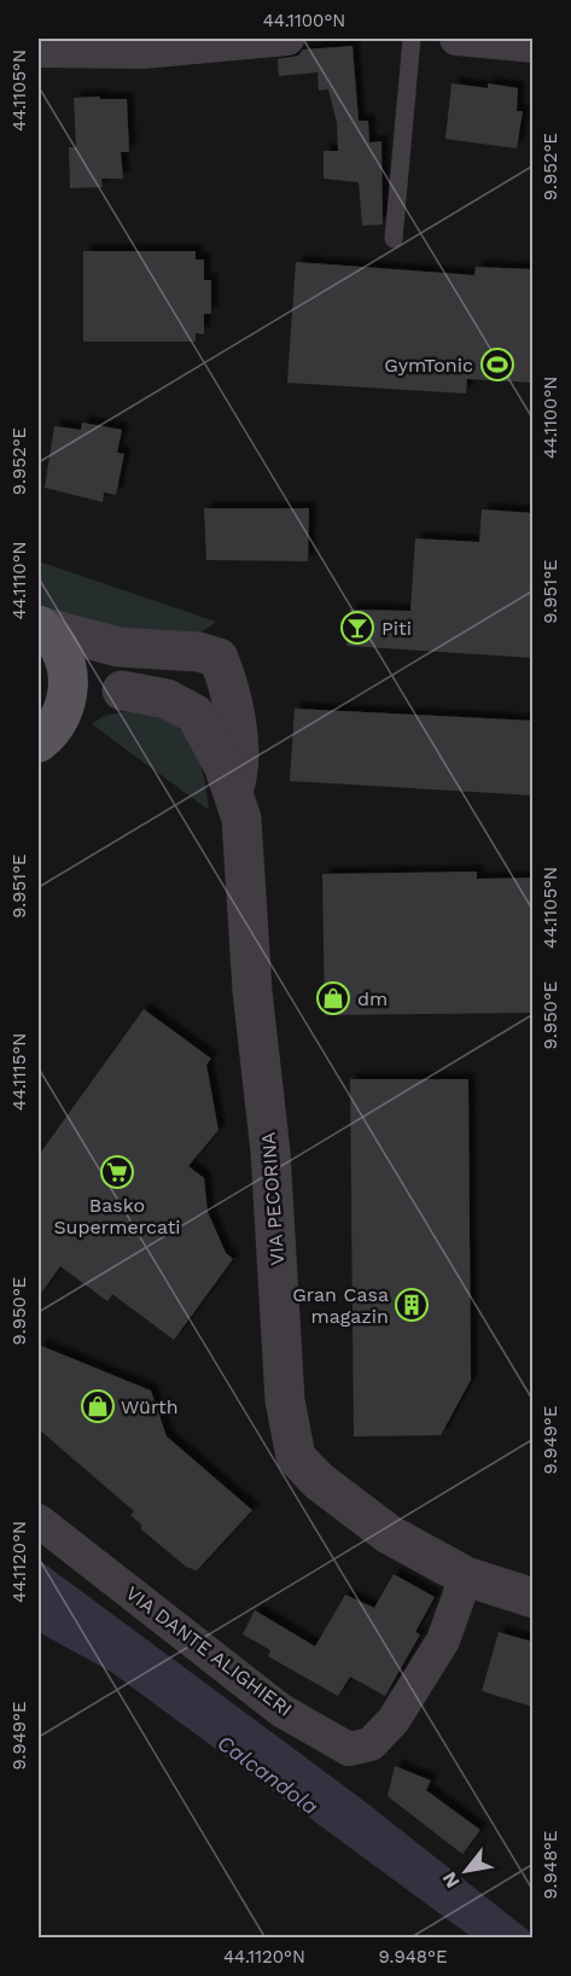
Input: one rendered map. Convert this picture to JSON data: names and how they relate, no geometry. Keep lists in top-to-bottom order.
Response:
{
  "streets": {
    "street": ["VIA PECORINA", "VIA DANTE ALIGHIERI"]
  },
  "crossings": [
    ["VIA PECORINA", "VIA DANTE ALIGHIERI"]
  ],
  "water": ["Calcandola"],
  "places": {
    "sports": ["GymTonic"],
    "bar": ["Piti"],
    "shop": ["dm", "Würth"],
    "supermarket": ["Basko Supermercati"],
    "building": ["Gran Casa magazin"]
  },
  "north": "bottom left",
  "coordinates": [
    "44.1100°N",
    "44.1105°N",
    "9.952°E",
    "44.1110°N",
    "9.951°E",
    "9.950°E",
    "44.1115°N",
    "9.949°E",
    "44.1120°N",
    "9.948°E"
  ]
}
